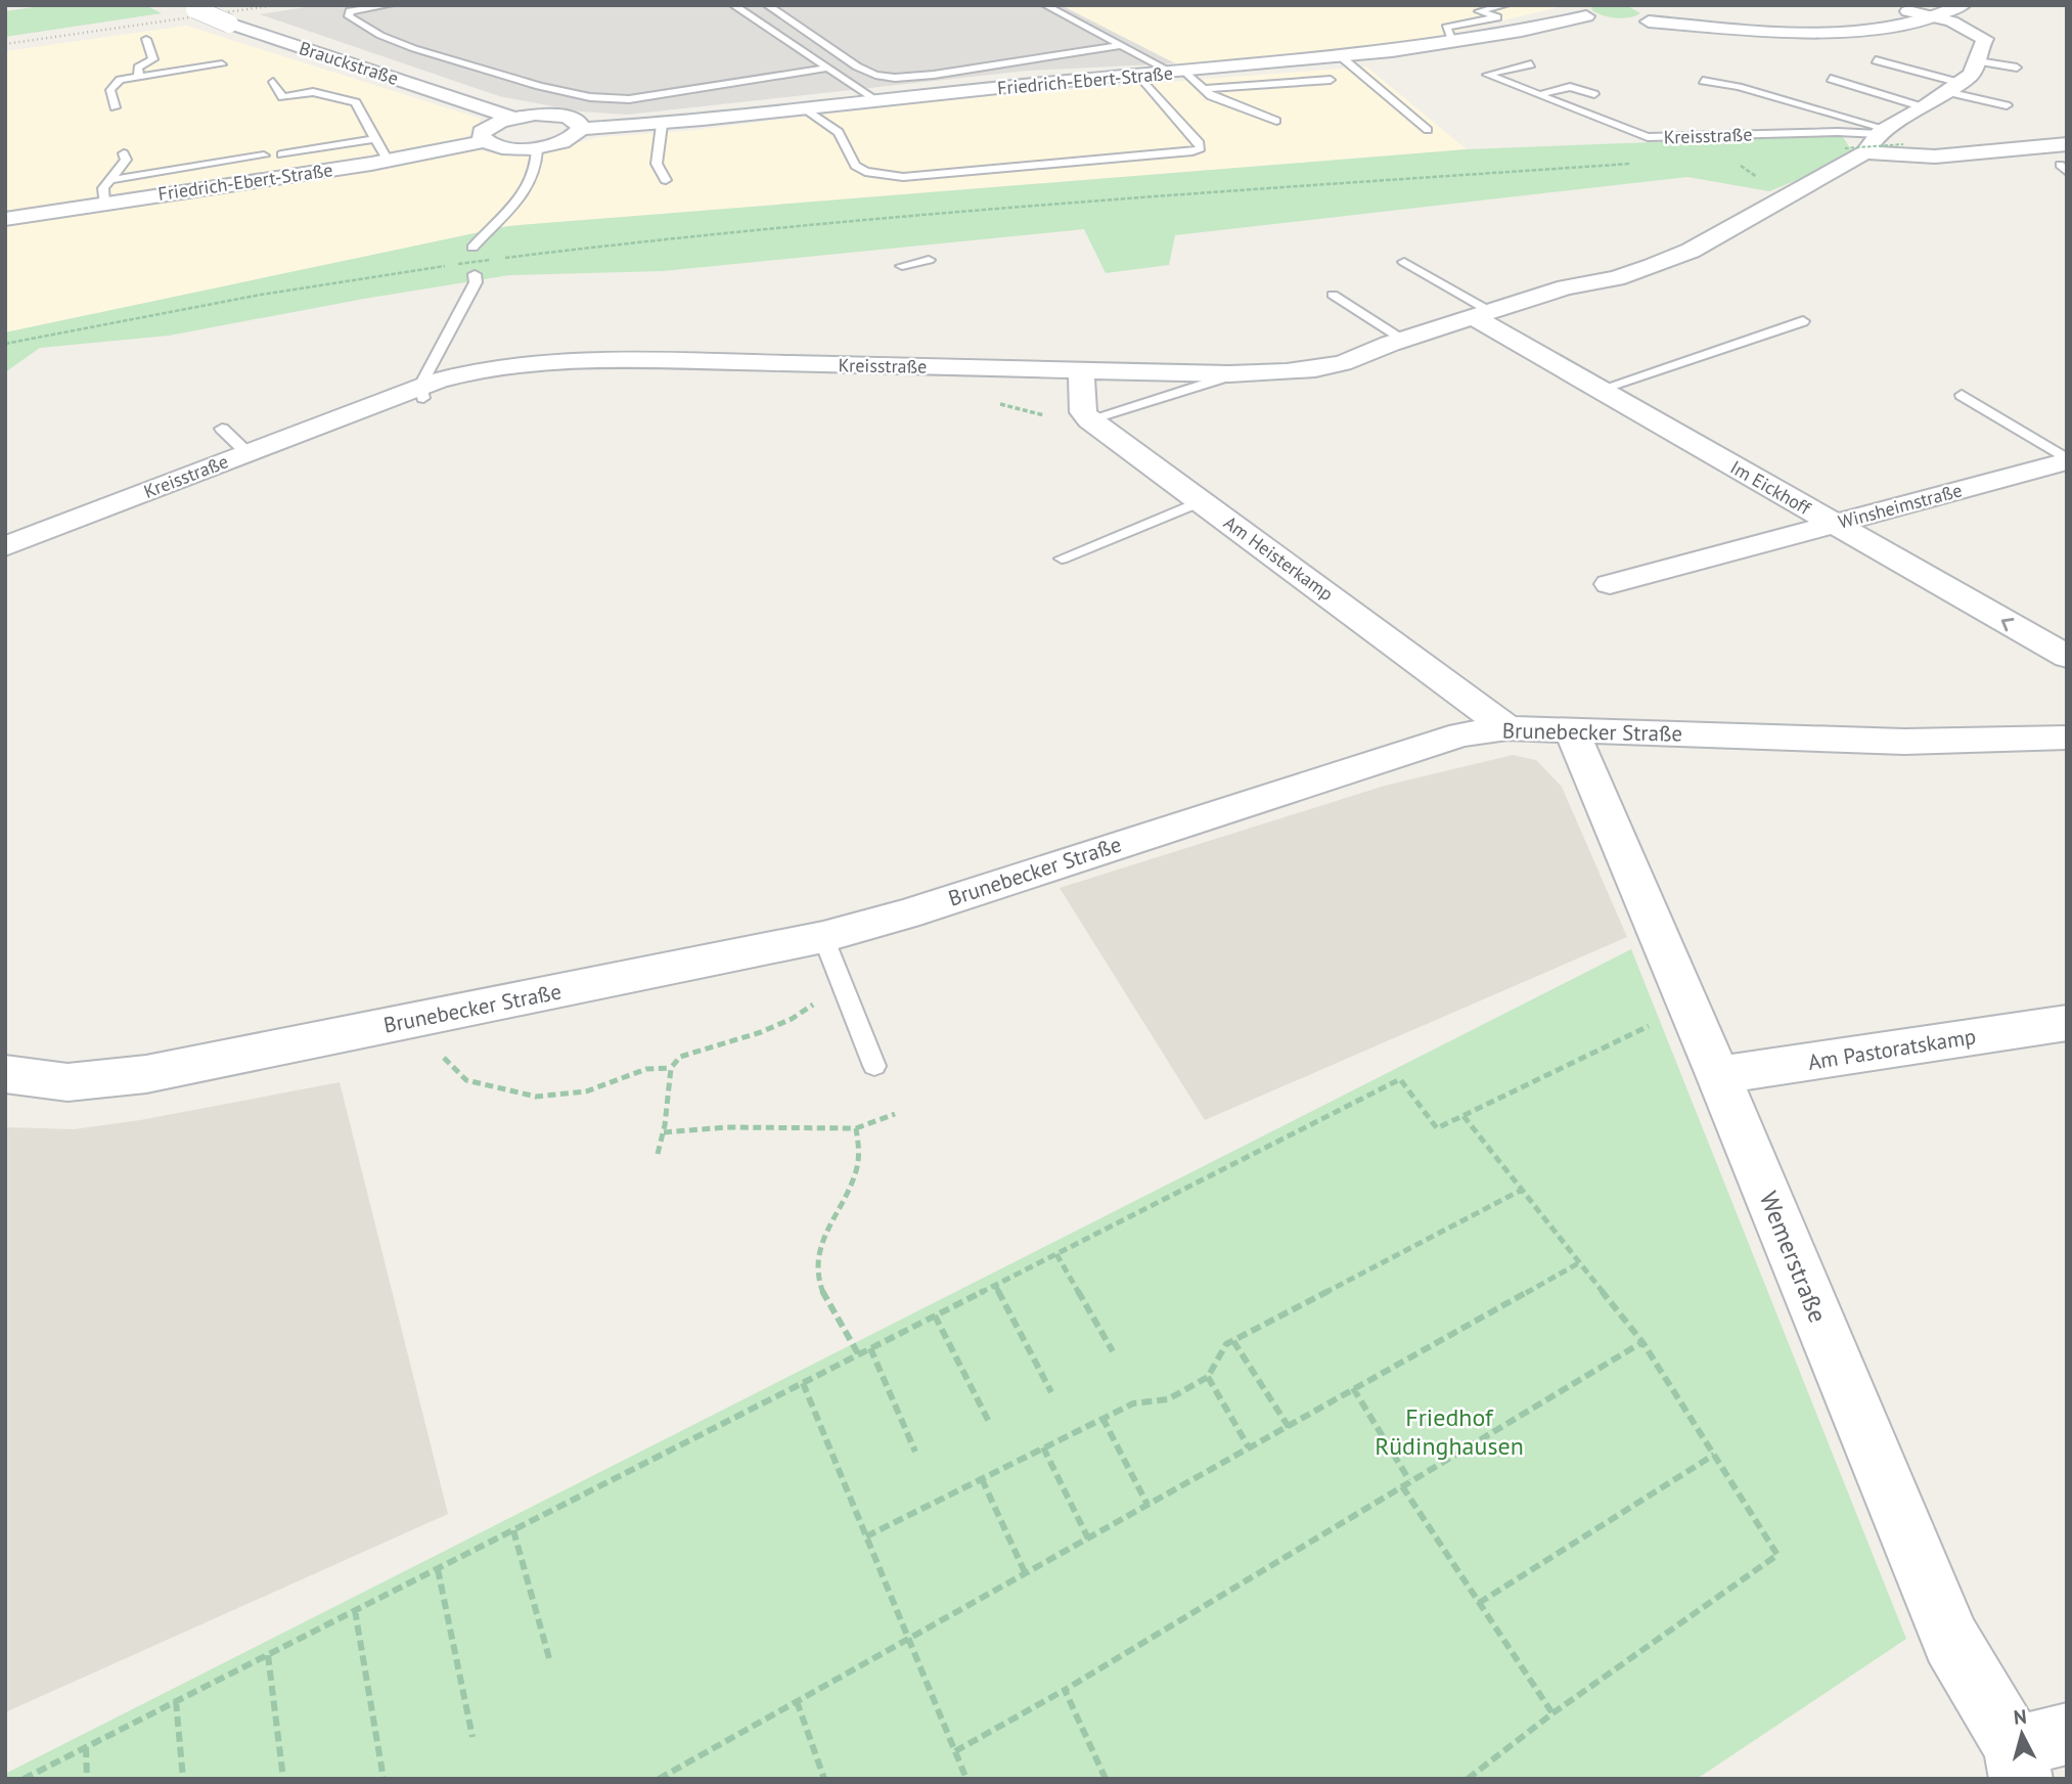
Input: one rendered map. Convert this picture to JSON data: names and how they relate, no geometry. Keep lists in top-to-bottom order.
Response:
{
  "streets": {
    "street": [
      "Brauckstraße",
      "Friedrich-Ebert-Straße",
      "Kreisstraße",
      "Im Eickhoff",
      "Winsheimstraße",
      "Am Heisterkamp",
      "Brunebecker Straße",
      "Am Pastoratskamp",
      "Wemerstraße"
    ]
  },
  "crossings": [
    ["Brauckstraße", "Friedrich-Ebert-Straße"],
    ["Kreisstraße", "Im Eickhoff"],
    ["Im Eickhoff", "Winsheimstraße"],
    ["Am Heisterkamp", "Brunebecker Straße"],
    ["Brunebecker Straße", "Wemerstraße"],
    ["Am Pastoratskamp", "Wemerstraße"]
  ],
  "one_way": ["Im Eickhoff"],
  "parks": ["Friedhof Rüdinghausen"],
  "north": "top"
}
